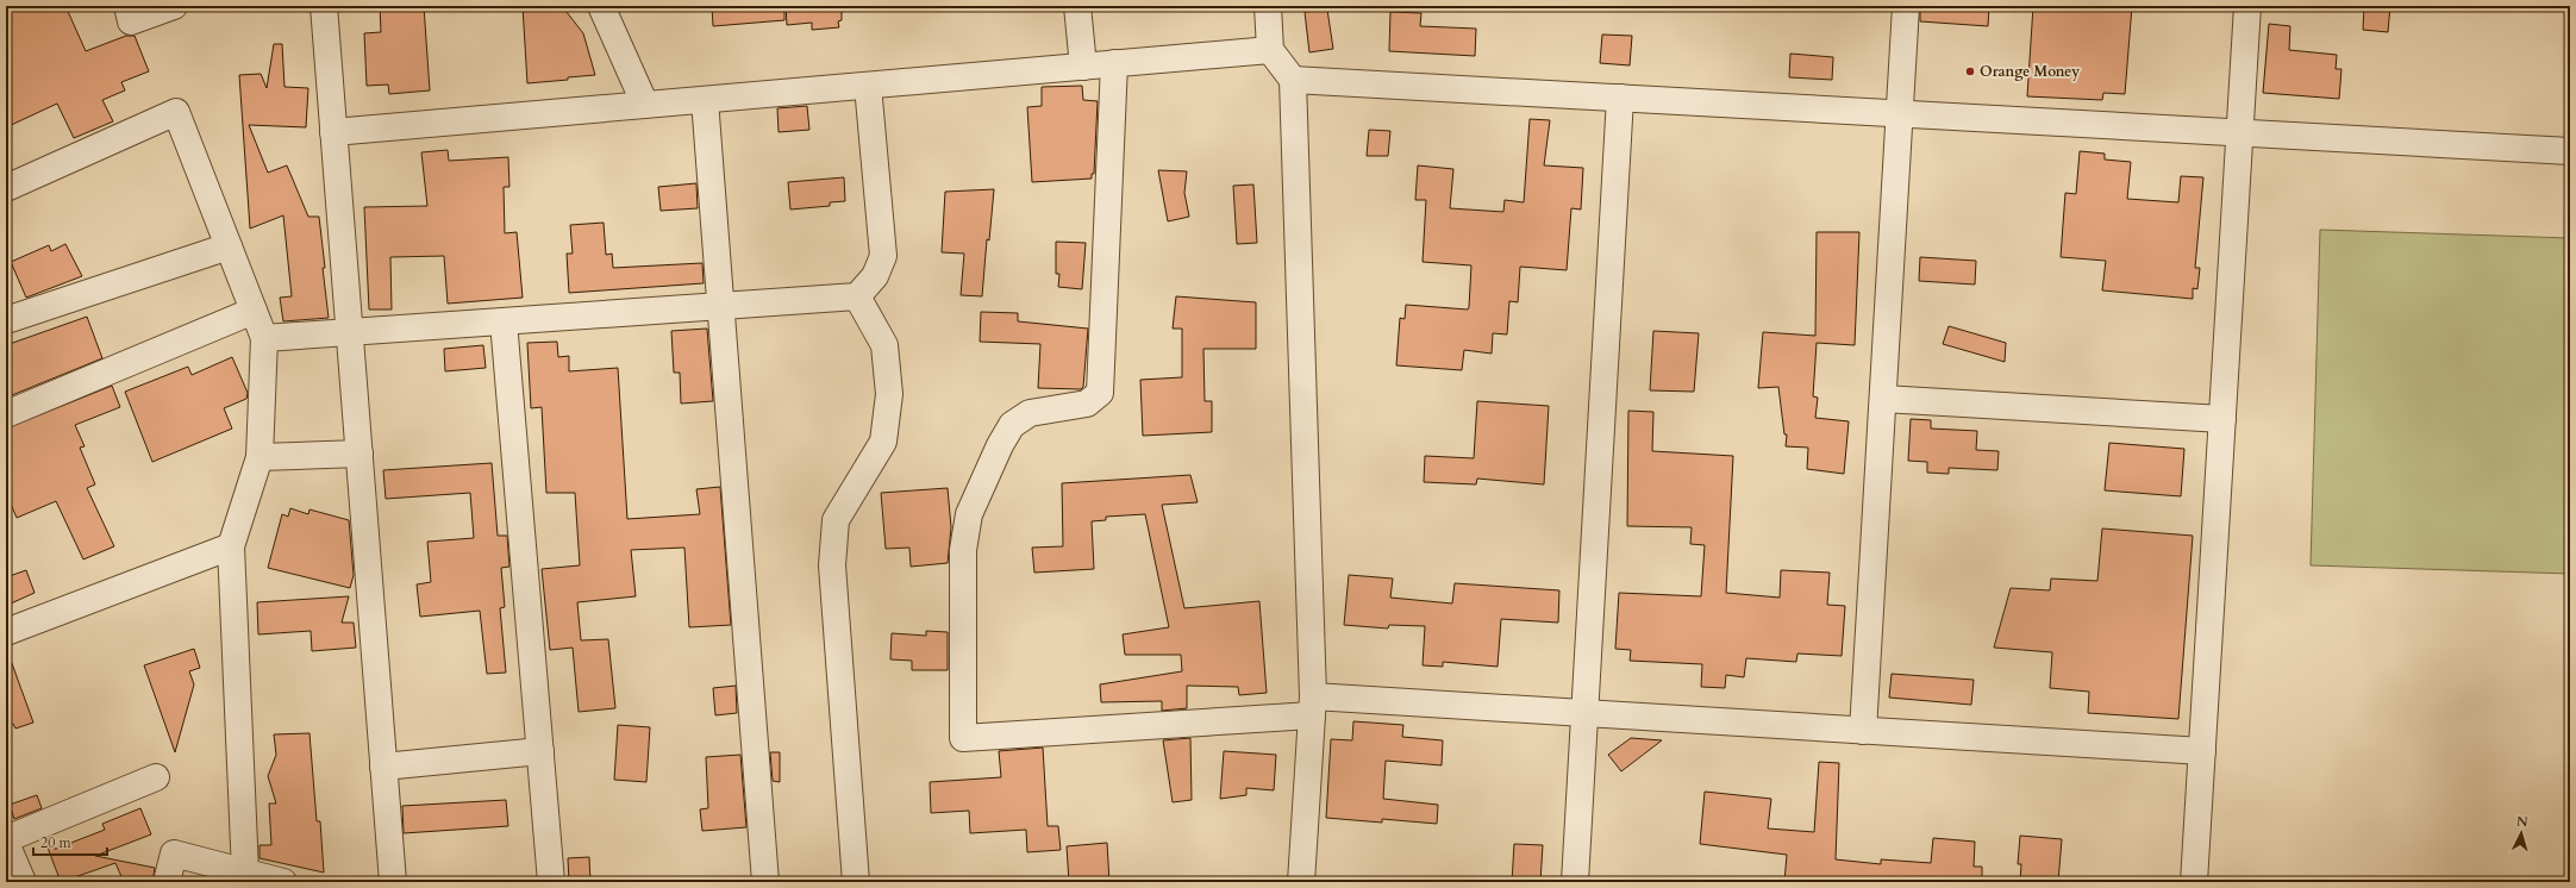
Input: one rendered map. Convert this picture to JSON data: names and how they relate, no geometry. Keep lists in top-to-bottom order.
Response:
{
  "places": ["Orange Money"],
  "scale_bar": "20 m",
  "north": "top"
}
